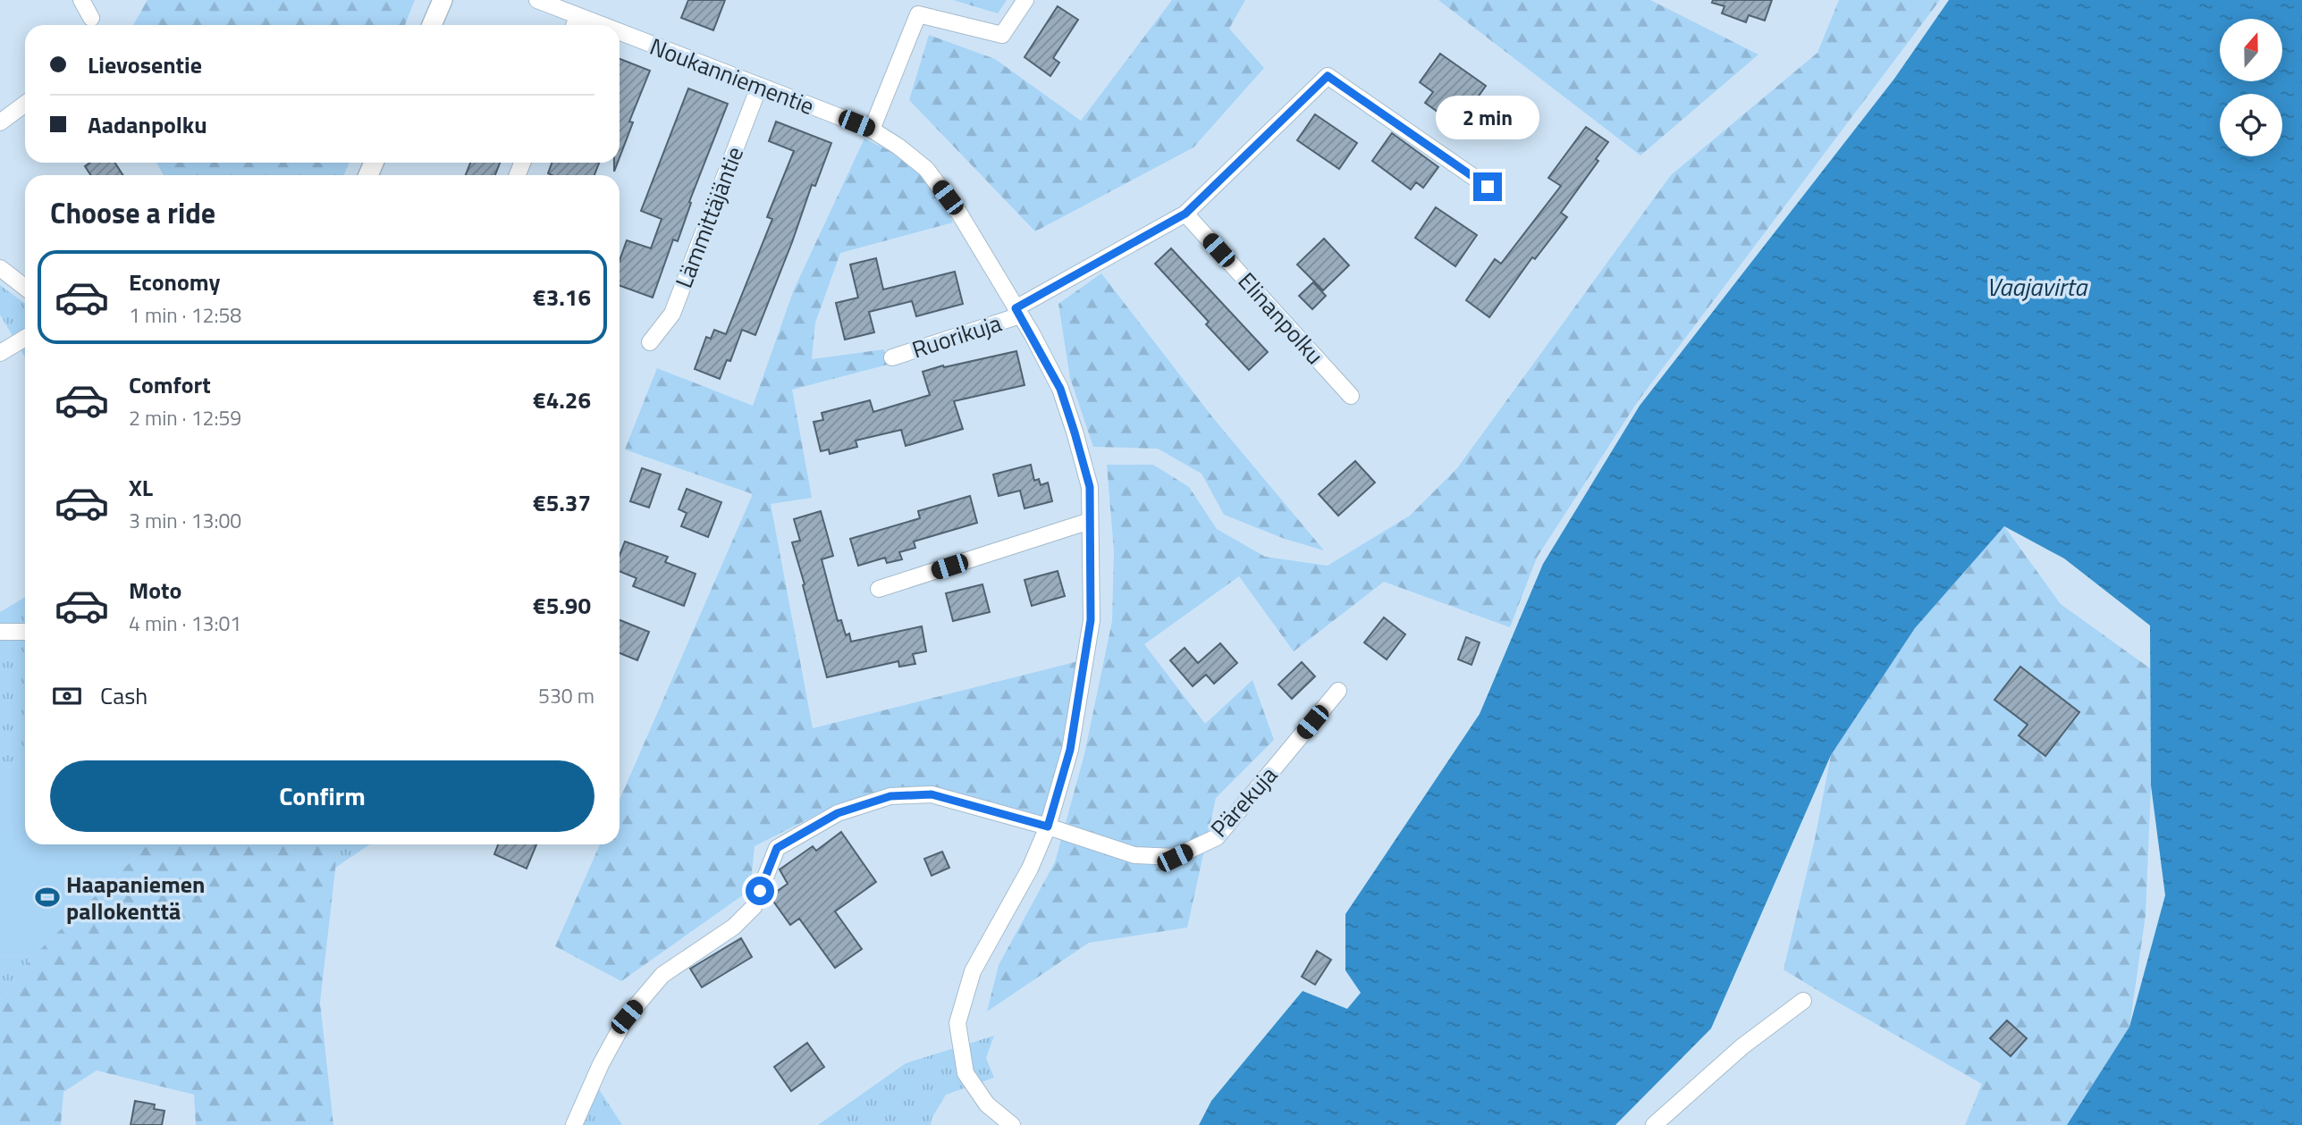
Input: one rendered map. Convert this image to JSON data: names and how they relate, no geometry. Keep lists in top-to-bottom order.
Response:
{
  "streets": {
    "street": [
      "Noukanniementie",
      "Lämmittäjäntie",
      "Elinanpolku",
      "Ruorikuja",
      "Pärekuja"
    ]
  },
  "crossings": [
    ["Noukanniementie", "Lämmittäjäntie"],
    ["Noukanniementie", "Ruorikuja"],
    ["Noukanniementie", "Pärekuja"],
    ["Elinanpolku", "Ruorikuja"]
  ],
  "water": ["Vaajavirta"],
  "places": {
    "sports": ["Haapaniemen pallokenttä"]
  },
  "north": "top",
  "page": {
    "banner": ["Lievosentie", "Aadanpolku"],
    "bubble": "2 min",
    "heading": "Choose a ride",
    "list": [
      {
        "name": "Economy",
        "note": "1 min · 12:58",
        "value": "€3.16"
      },
      {
        "name": "Comfort",
        "note": "2 min · 12:59",
        "value": "€4.26"
      },
      {
        "name": "XL",
        "note": "3 min · 13:00",
        "value": "€5.37"
      },
      {
        "name": "Moto",
        "note": "4 min · 13:01",
        "value": "€5.90"
      }
    ],
    "pay": ["Cash", "530 m"],
    "buttons": "Confirm"
  }
}
